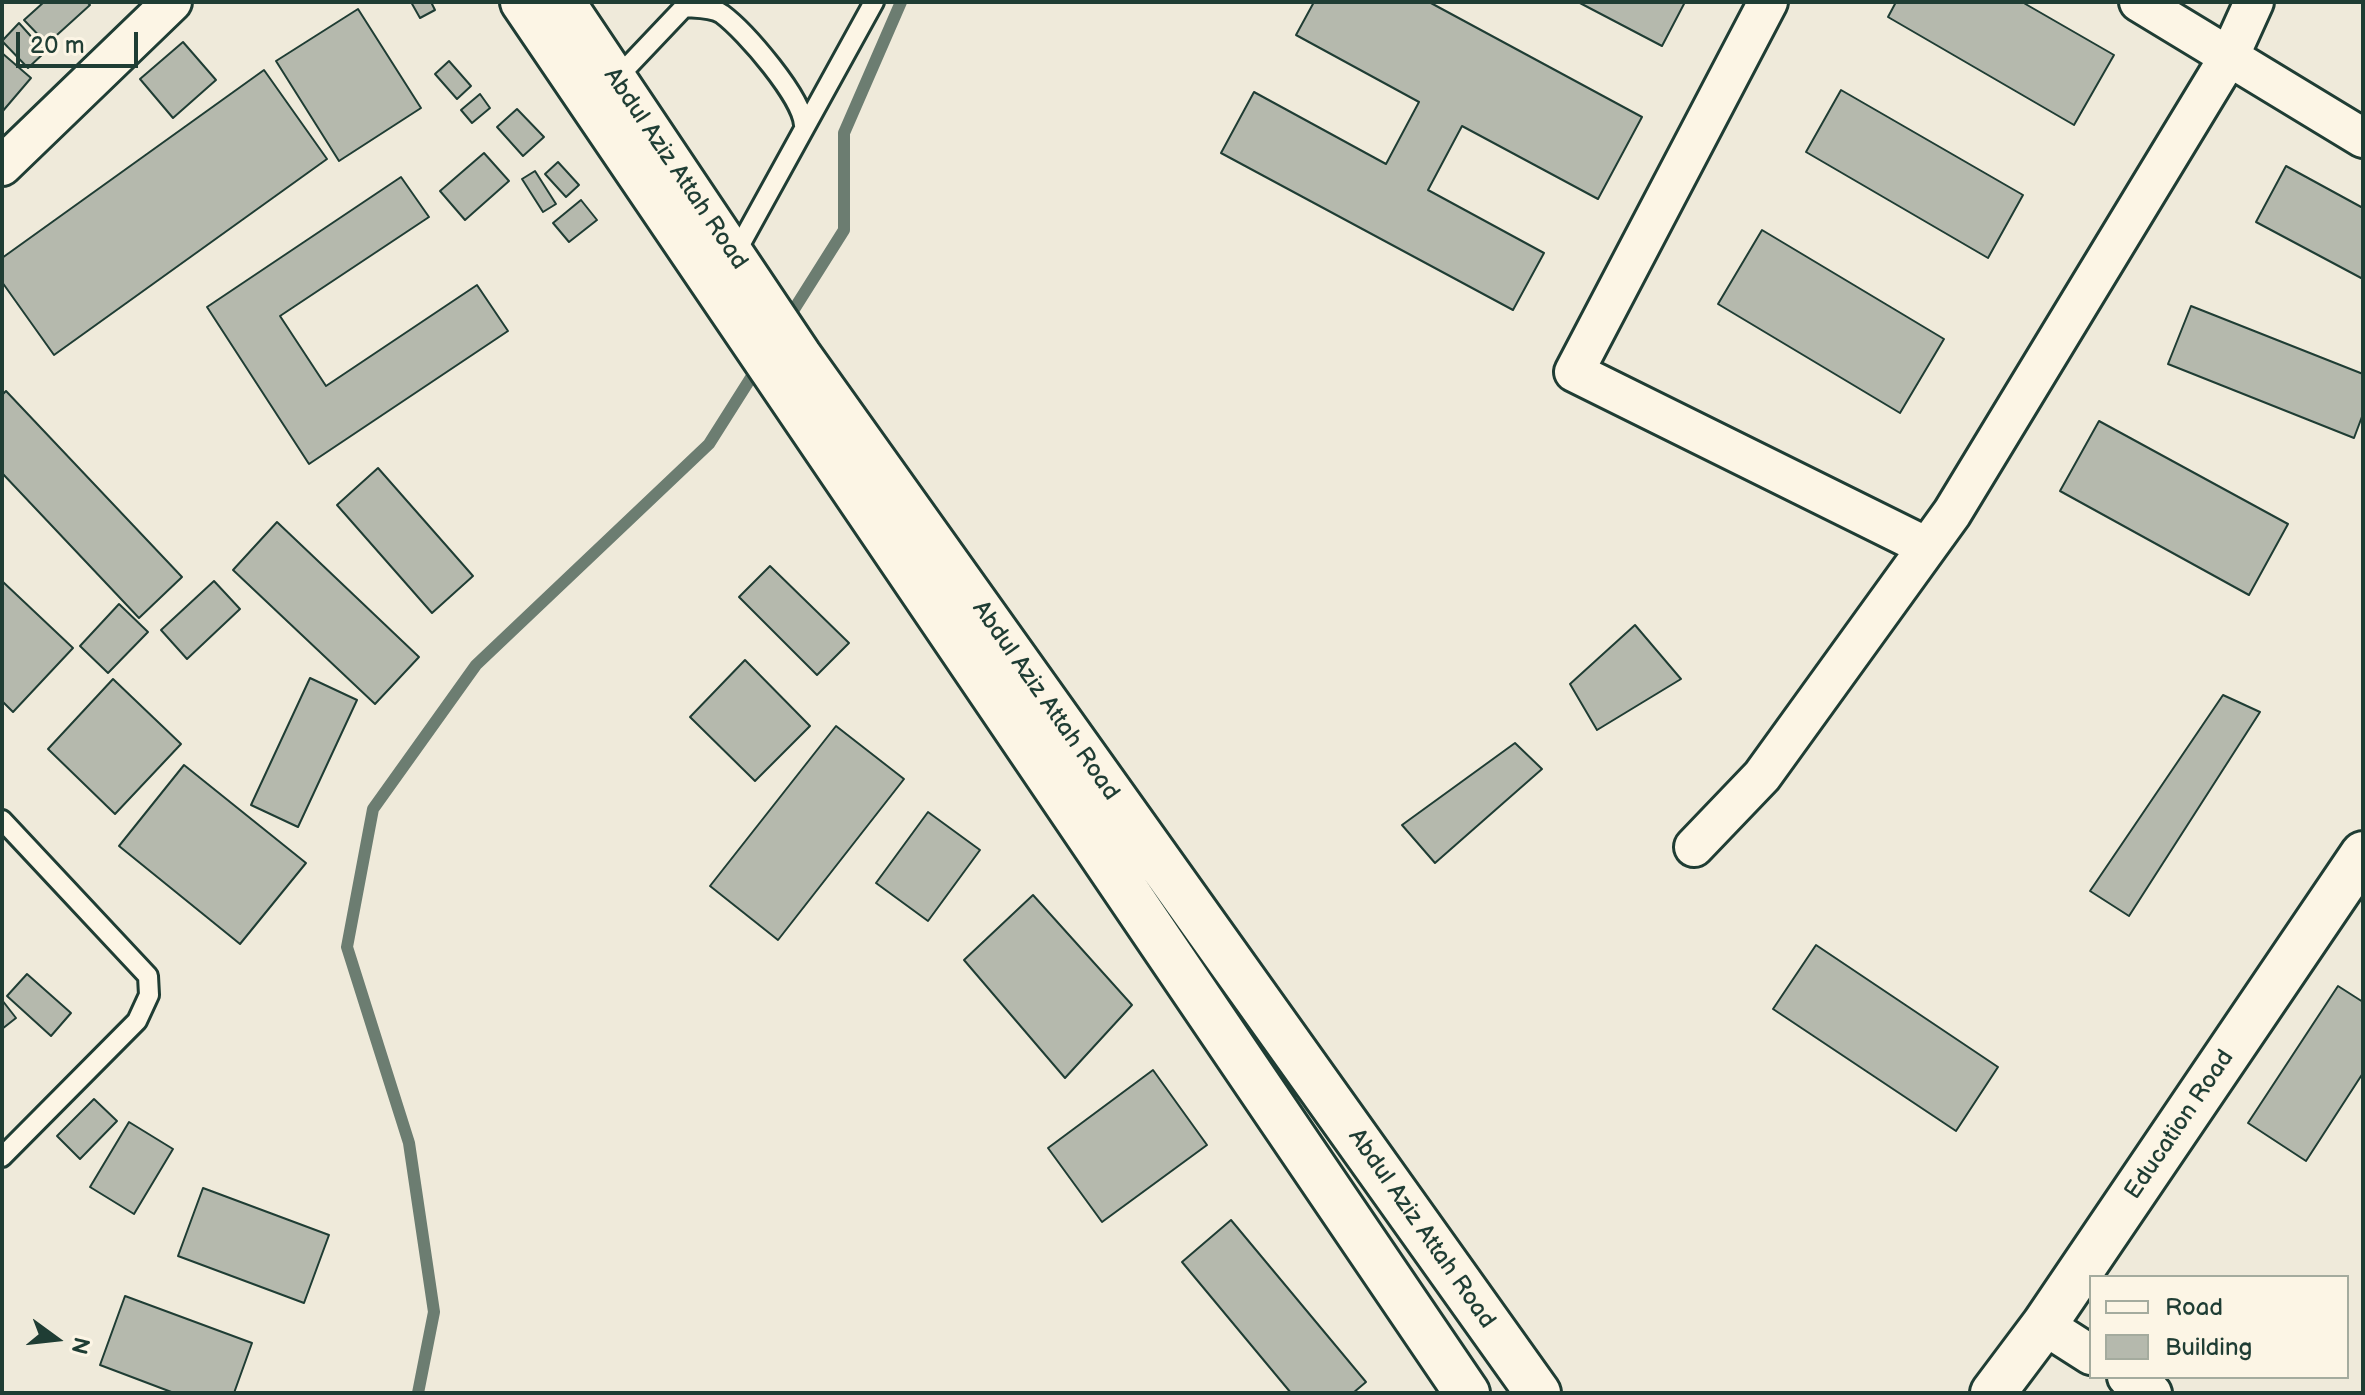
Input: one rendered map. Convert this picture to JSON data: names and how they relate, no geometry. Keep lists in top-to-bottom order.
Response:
{
  "streets": {
    "main road": ["Abdul Aziz Attah Road", "Education Road"]
  },
  "legend": ["Road", "Building"],
  "scale_bar": "20 m",
  "north": "right"
}
